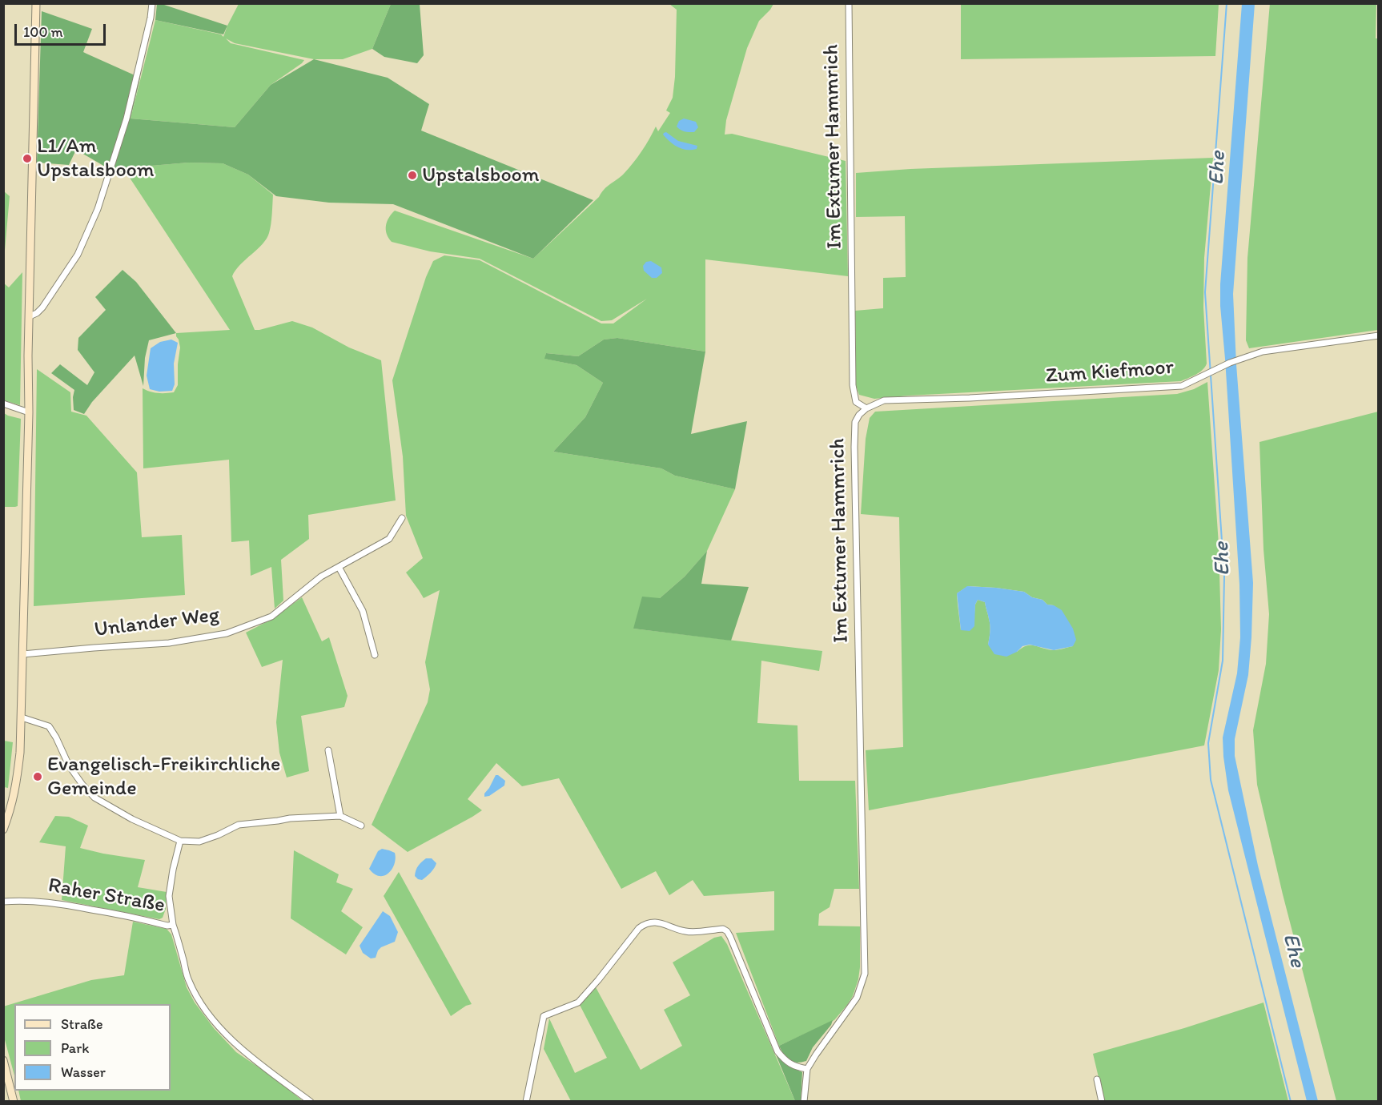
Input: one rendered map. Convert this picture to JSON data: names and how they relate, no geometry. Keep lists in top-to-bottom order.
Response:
{
  "streets": {
    "street": [
      "Im Extumer Hammrich",
      "Zum Kiefmoor",
      "Unlander Weg",
      "Raher Straße"
    ]
  },
  "crossings": [
    ["Im Extumer Hammrich", "Zum Kiefmoor"]
  ],
  "water": ["Ehe"],
  "places": ["L1/Am Upstalsboom", "Upstalsboom", "Evangelisch-Freikirchliche Gemeinde"],
  "legend": ["Straße", "Park", "Wasser"],
  "scale_bar": "100 m"
}
